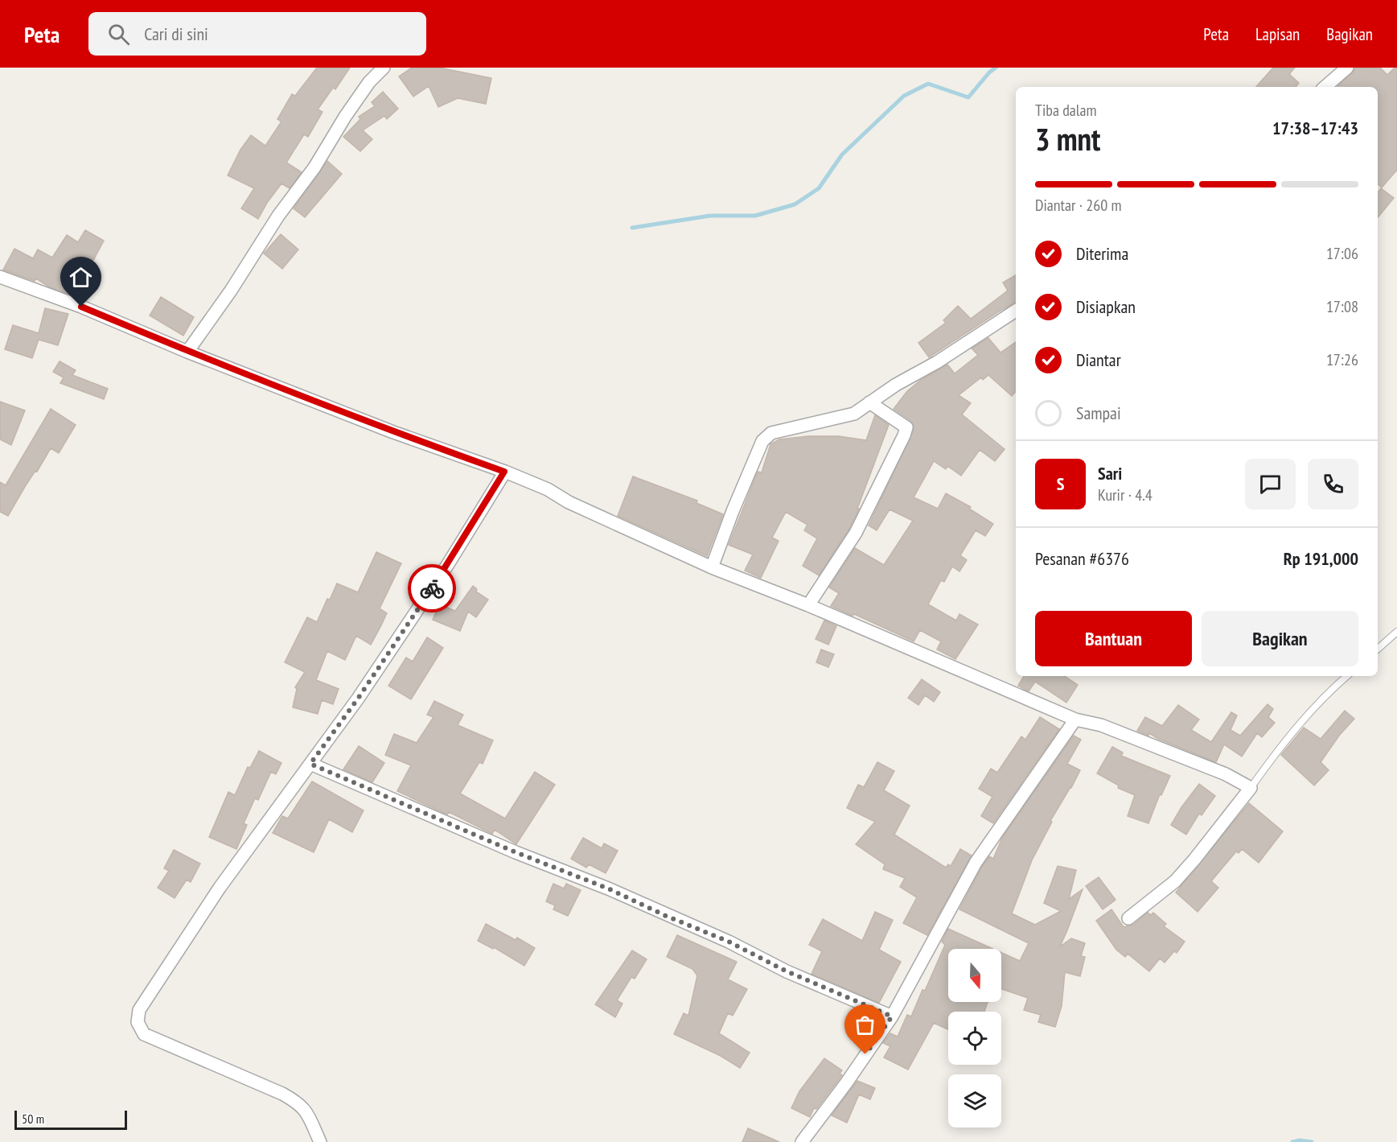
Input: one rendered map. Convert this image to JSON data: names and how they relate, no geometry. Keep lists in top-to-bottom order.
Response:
{
  "scale_bar": "50 m",
  "north": "bottom",
  "page": {
    "header": "Peta",
    "search": "Cari di sini",
    "nav": ["Peta", "Lapisan", "Bagikan"],
    "heading": ["3 mnt", "Tiba dalam", "17:38–17:43"],
    "panel": [
      "Sari",
      "Kurir · 4.4",
      "Pesanan #6376",
      "Rp 191,000"
    ],
    "bar": "Diantar · 260 m",
    "list": [
      ["Diterima", "17:06"],
      ["Disiapkan", "17:08"],
      ["Diantar", "17:26"],
      "Sampai"
    ],
    "round": "S",
    "buttons": ["Bantuan", "Bagikan"],
    "scale": "50 m"
  }
}
